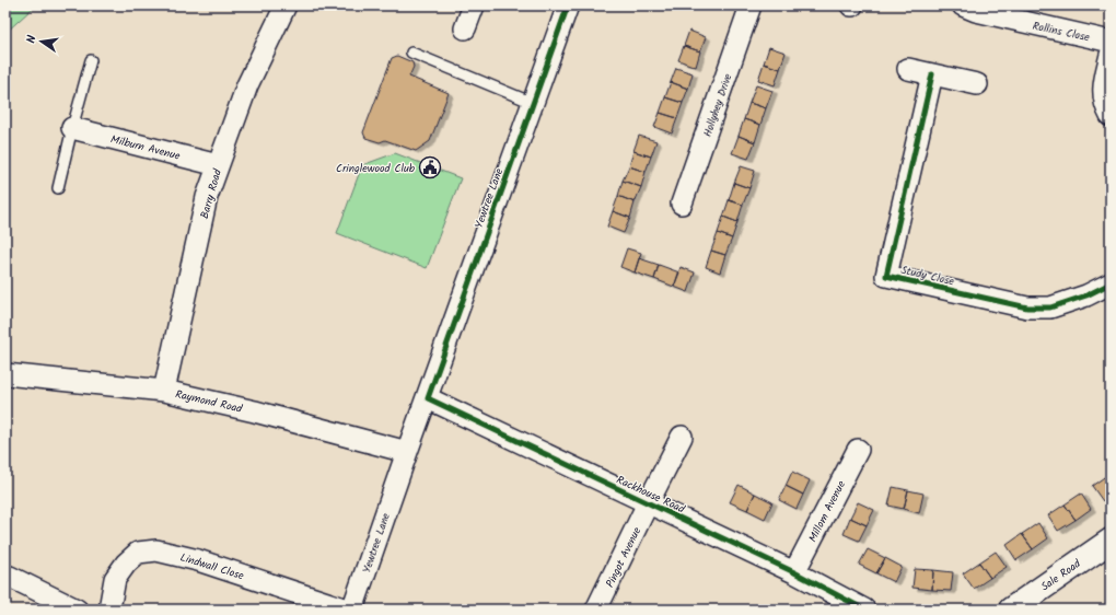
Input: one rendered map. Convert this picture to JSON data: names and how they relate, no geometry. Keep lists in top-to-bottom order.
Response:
{
  "streets": {
    "main road": ["Sale Road"],
    "street": [
      "Rollins Close",
      "Hollyhey Drive",
      "Milburn Avenue",
      "Barry Road",
      "Yewtree Lane",
      "Study Close",
      "Raymond Road",
      "Rackhouse Road",
      "Millom Avenue",
      "Pingot Avenue",
      "Lindwall Close"
    ]
  },
  "crossings": [
    ["Milburn Avenue", "Barry Road"],
    ["Barry Road", "Raymond Road"],
    ["Yewtree Lane", "Raymond Road"],
    ["Yewtree Lane", "Rackhouse Road"],
    ["Rackhouse Road", "Millom Avenue"],
    ["Rackhouse Road", "Pingot Avenue"]
  ],
  "places": {
    "public building": ["Cringlewood Club"]
  },
  "north": "left"
}
